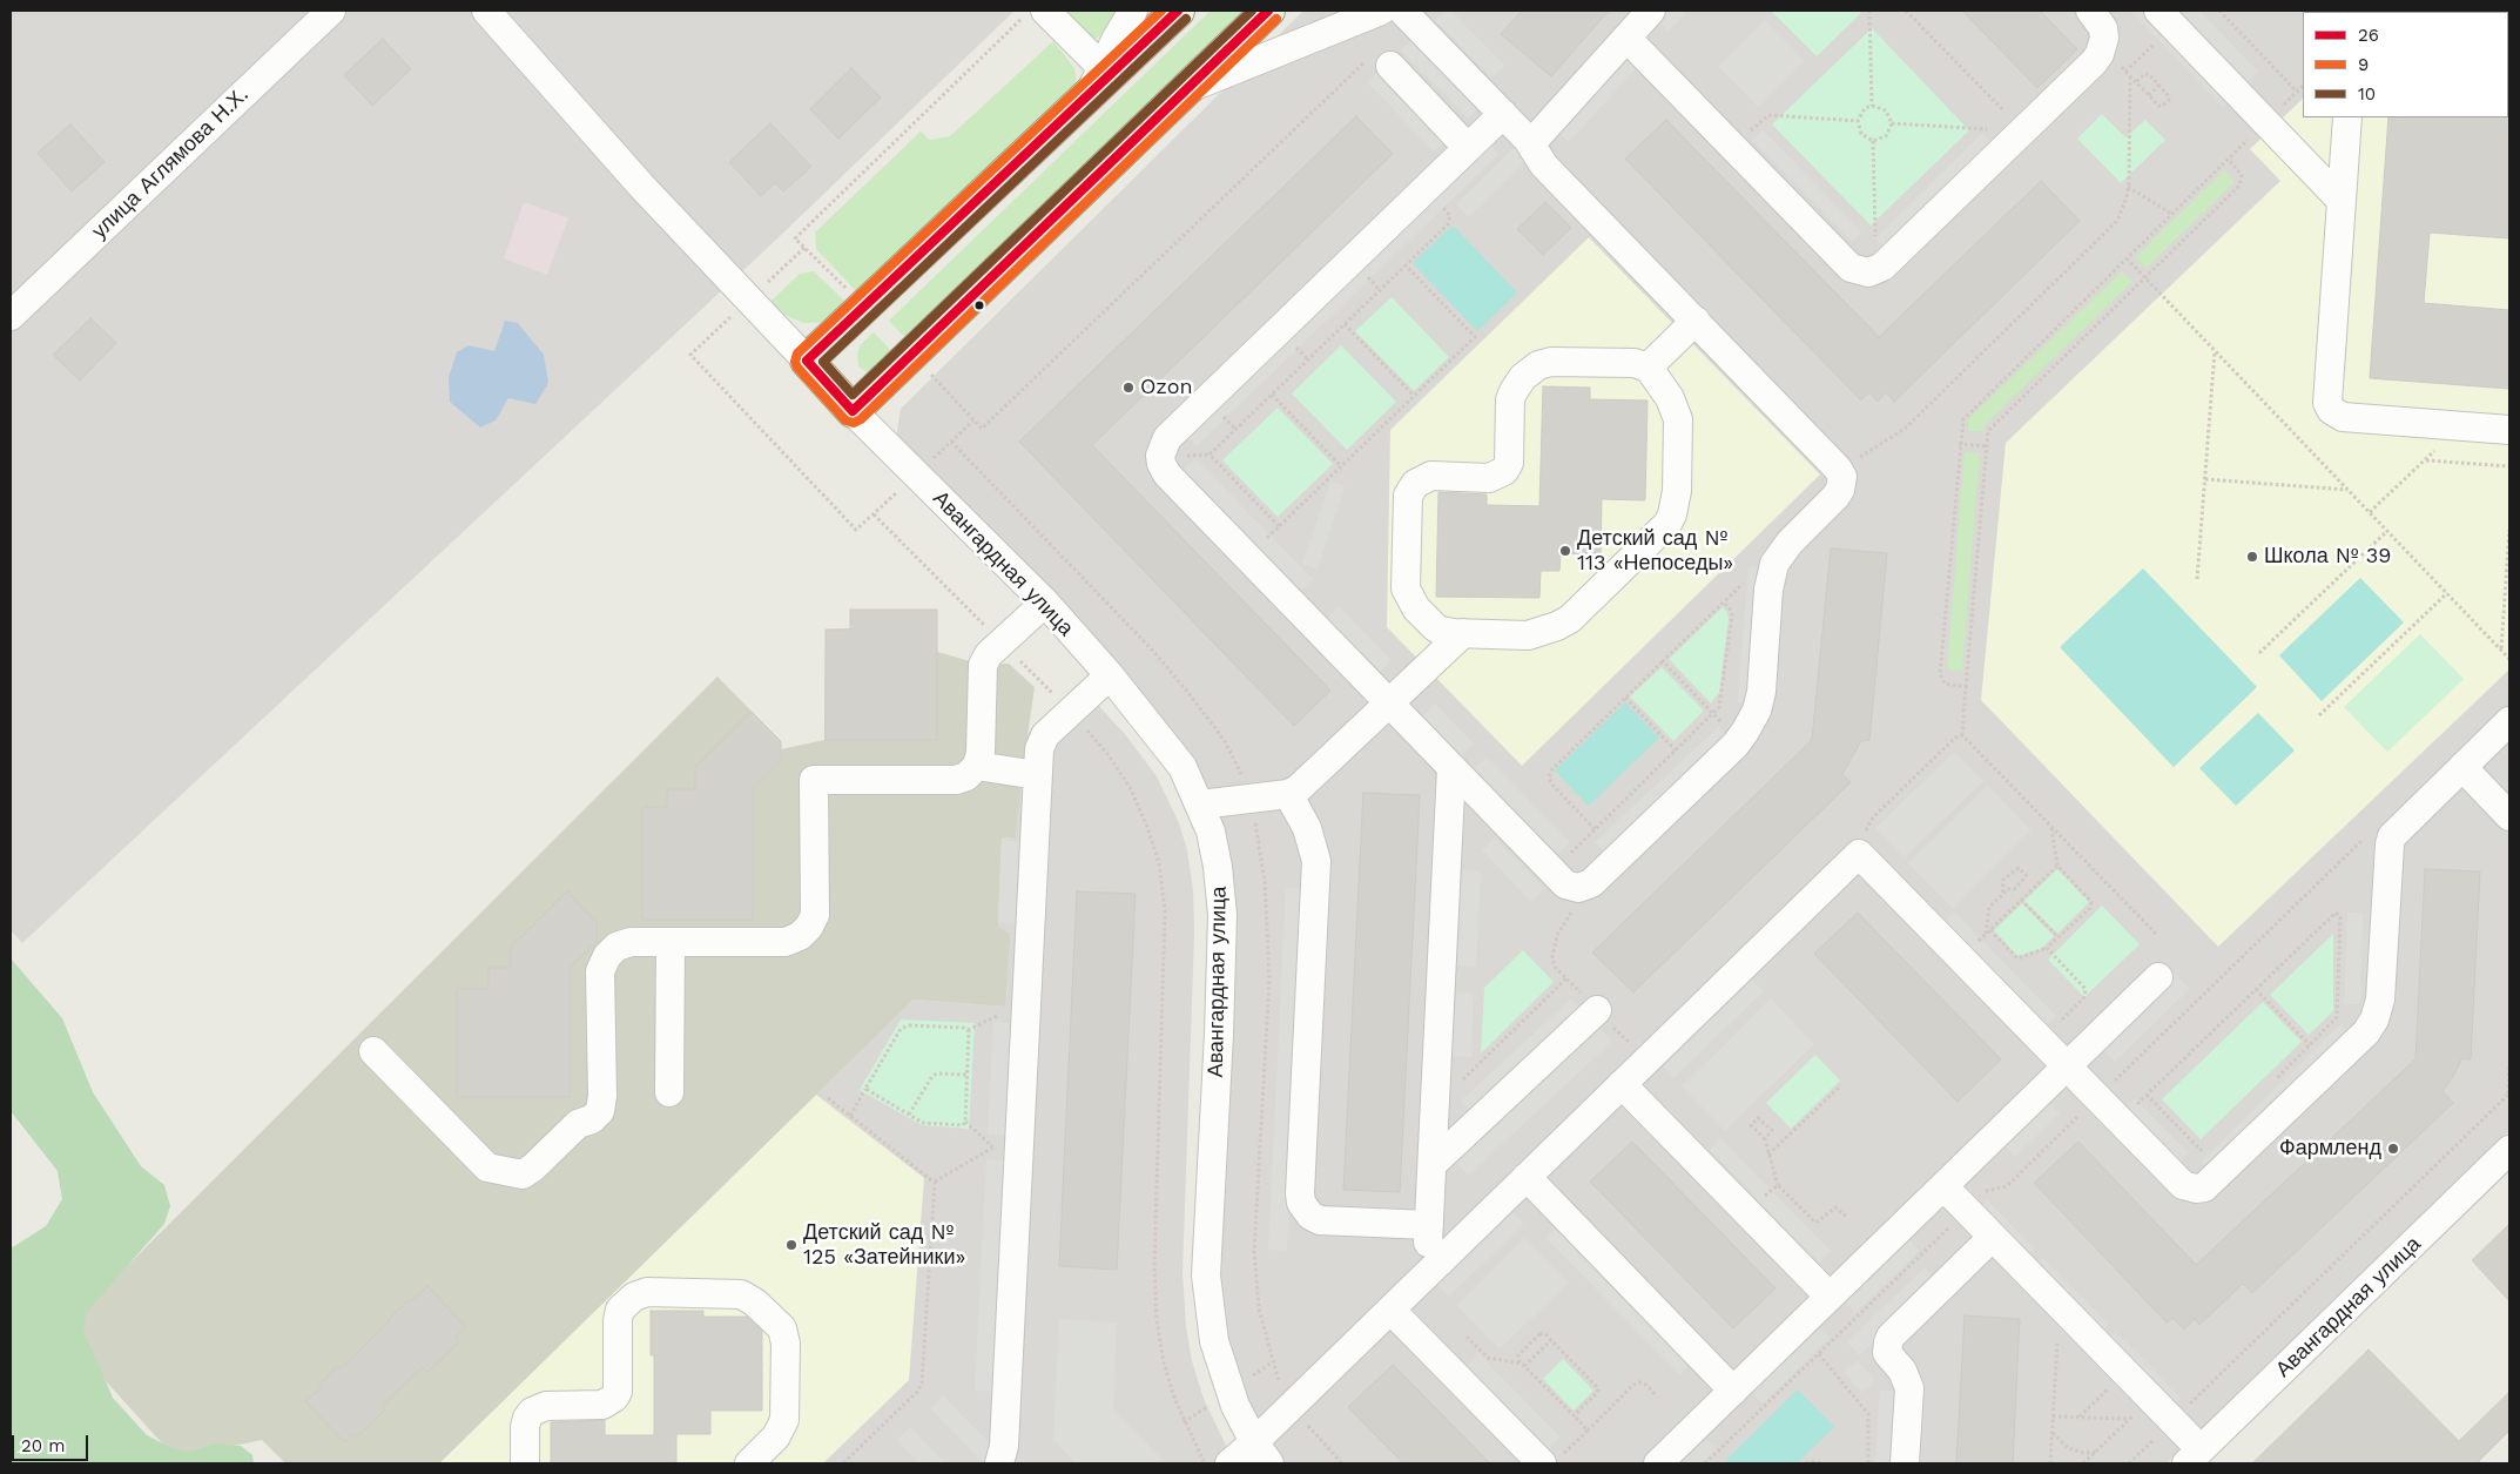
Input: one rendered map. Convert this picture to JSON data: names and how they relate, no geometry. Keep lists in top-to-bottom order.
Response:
{
  "streets": {
    "street": ["улица Аглямова Н.Х.", "Авангардная улица"]
  },
  "places": [
    "Ozon",
    "Детский сад № 113 «Непоседы»",
    "Школа № 39",
    "Фармленд",
    "Детский сад № 125 «Затейники»"
  ],
  "lines": ["transit line 26", "transit line 9", "transit line 10"],
  "legend": ["26", "9", "10"],
  "scale_bar": "20 m"
}
